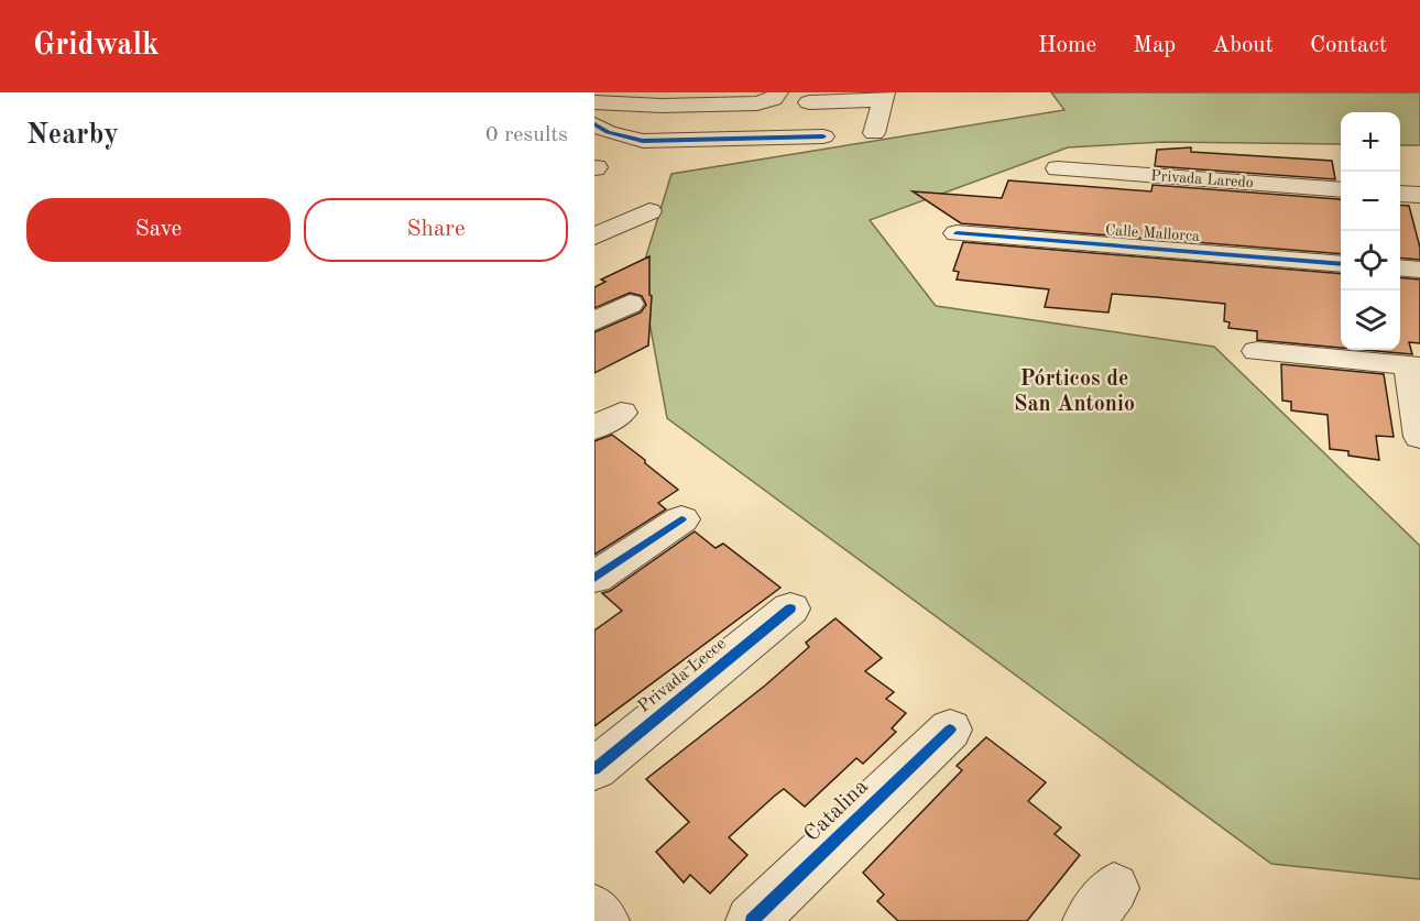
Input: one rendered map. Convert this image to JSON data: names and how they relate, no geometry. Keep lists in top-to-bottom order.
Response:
{
  "streets": {
    "street": [
      "Privada Laredo",
      "Calle Mallorca",
      "Privada Lecce",
      "Catalina"
    ]
  },
  "districts": ["Pórticos de San Antonio"],
  "page": {
    "header": "Gridwalk",
    "nav": [
      "Home",
      "Map",
      "About",
      "Contact"
    ],
    "heading": ["Nearby", "0 results"],
    "map_buttons": ["+", "−"],
    "buttons": ["Save", "Share"]
  }
}
